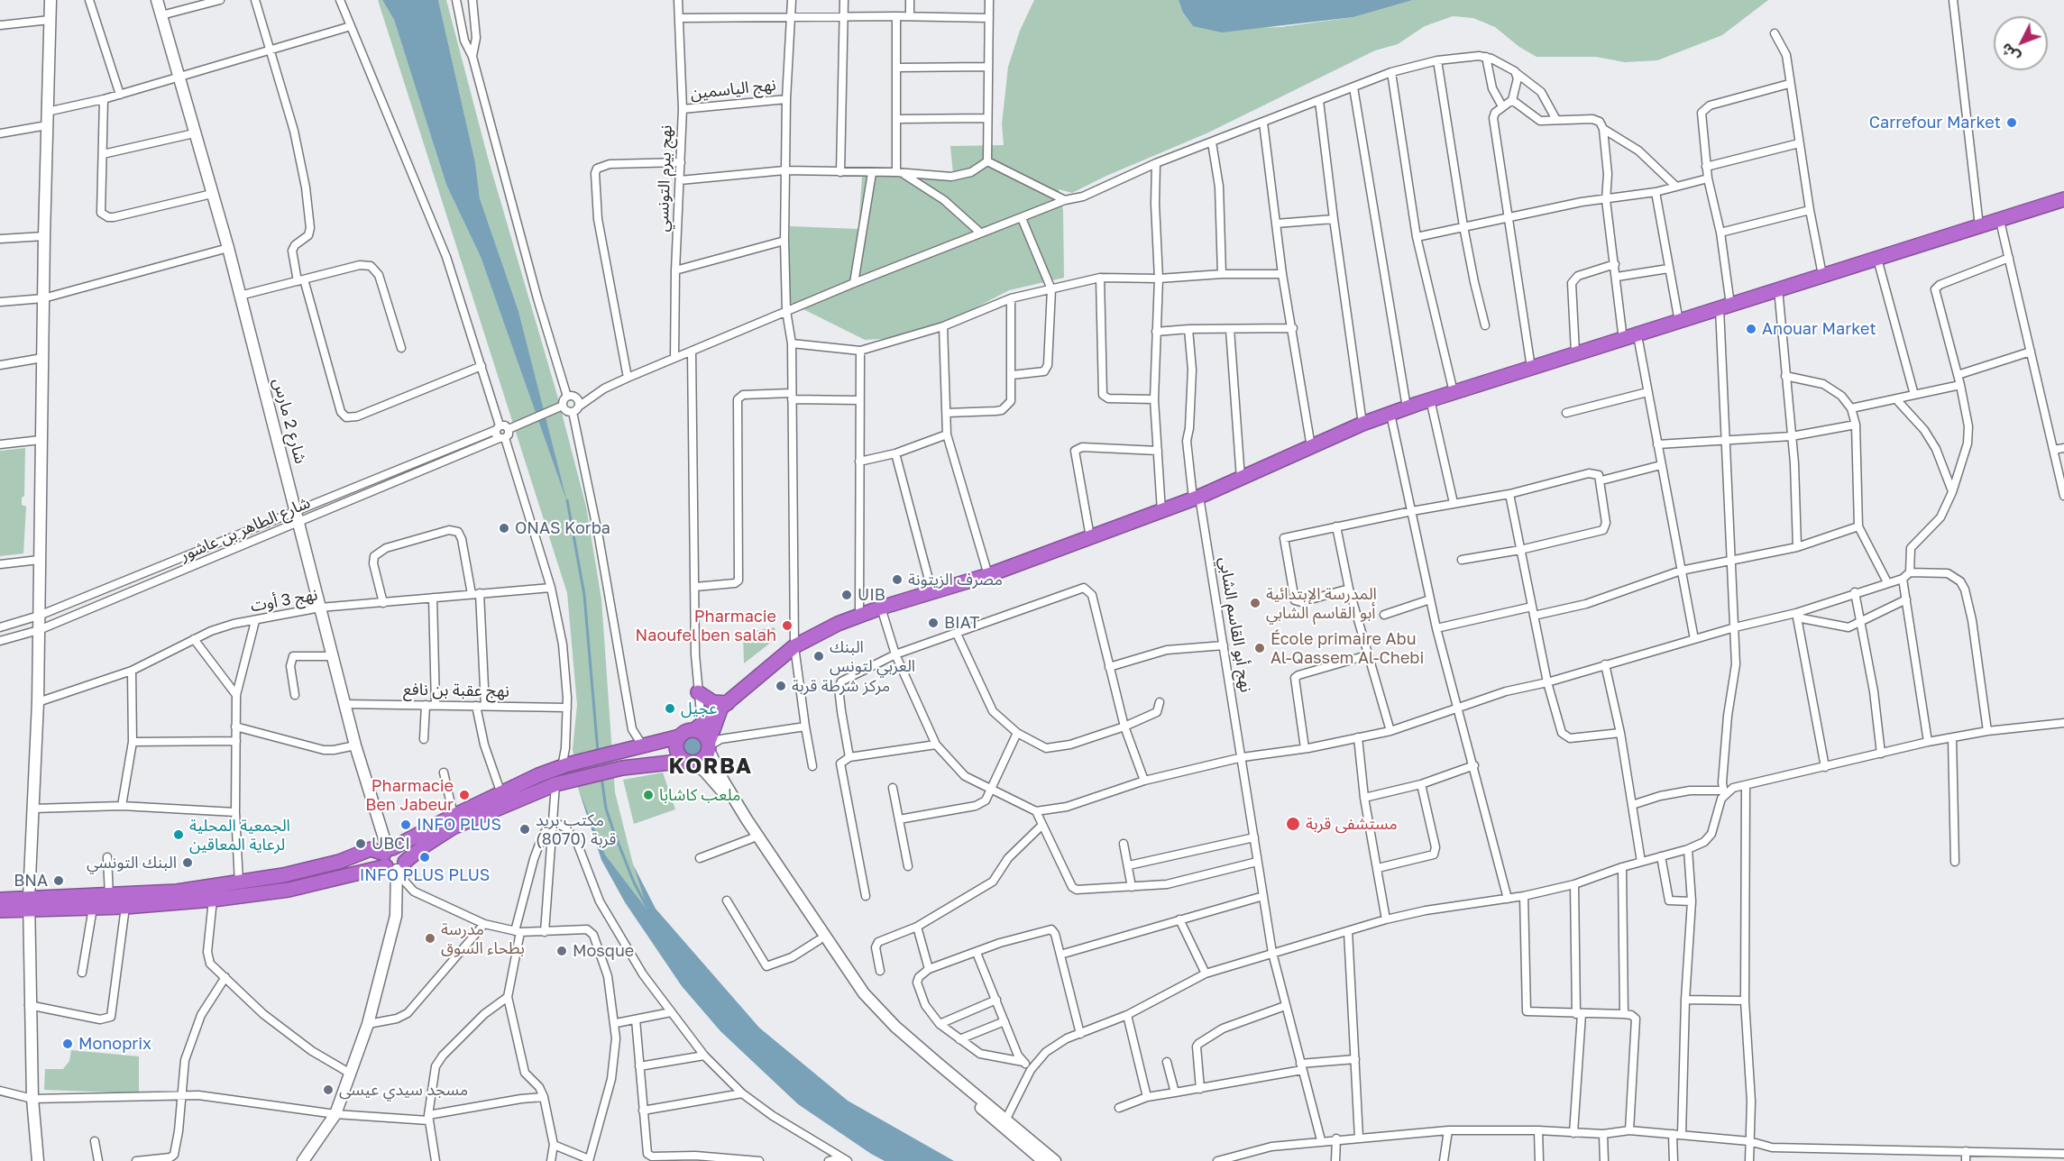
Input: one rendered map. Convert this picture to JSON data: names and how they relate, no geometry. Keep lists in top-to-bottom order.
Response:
{
  "streets": {
    "street": [
      "نهج الياسمين",
      "نهج بيرم التونسي",
      "شارع 2 مارس",
      "شارع الطاهر بن عاشور",
      "نهج 3 أوت",
      "نهج أبو القاسم الشابي",
      "نهج عقبة بن نافع"
    ]
  },
  "crossings": [
    ["نهج الياسمين", "نهج بيرم التونسي"],
    ["شارع 2 مارس", "شارع الطاهر بن عاشور"],
    ["شارع 2 مارس", "نهج 3 أوت"],
    ["شارع 2 مارس", "نهج عقبة بن نافع"]
  ],
  "districts": ["KORBA"],
  "places": [
    "Carrefour Market",
    "Anouar Market",
    "ONAS Korba",
    "مصرف الزيتونة",
    "UIB",
    "المدرسة الإبتدائية أبو القاسم الشابي",
    "BIAT",
    "Pharmacie Naoufel ben salah",
    "École primaire Abu Al-Qassem Al-Chebi",
    "البنك العربي لتونس",
    "مركز شرطة قربة",
    "عجيل",
    "Pharmacie Ben Jabeur",
    "ملعب كاشابا",
    "مستشفى قربة",
    "INFO PLUS",
    "مكتب بريد قربة (8070)",
    "الجمعية المحلية لرعاية المعاقين",
    "UBCI",
    "INFO PLUS PLUS",
    "البنك التونسي",
    "BNA",
    "مدرسة بطحاء السوق",
    "Mosque",
    "Monoprix",
    "مسجد سيدي عيسى"
  ],
  "north": "bottom left"
}
